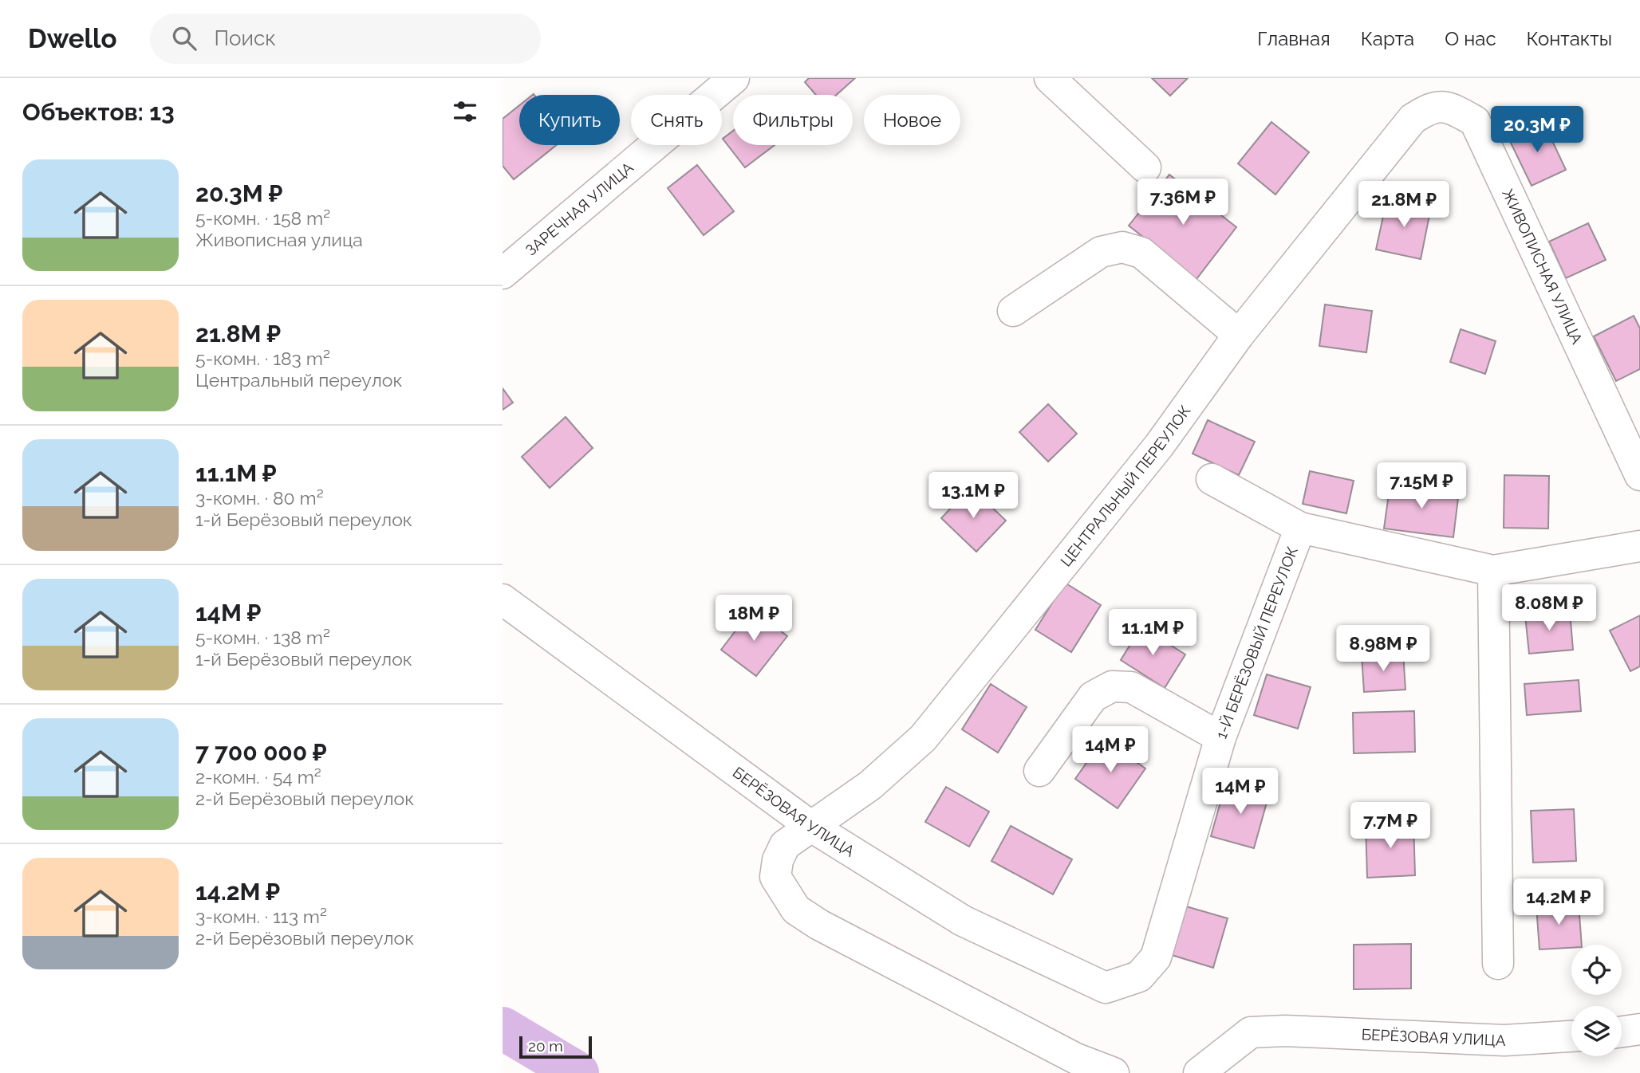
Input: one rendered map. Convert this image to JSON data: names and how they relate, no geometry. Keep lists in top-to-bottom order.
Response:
{
  "streets": {
    "street": [
      "ЗАРЕЧНАЯ УЛИЦА",
      "ЖИВОПИСНАЯ УЛИЦА",
      "ЦЕНТРАЛЬНЫЙ ПЕРЕУЛОК",
      "1-Й БЕРЁЗОВЫЙ ПЕРЕУЛОК",
      "БЕРЁЗОВАЯ УЛИЦА"
    ]
  },
  "crossings": [
    ["ЖИВОПИСНАЯ УЛИЦА", "ЦЕНТРАЛЬНЫЙ ПЕРЕУЛОК"],
    ["ЦЕНТРАЛЬНЫЙ ПЕРЕУЛОК", "БЕРЁЗОВАЯ УЛИЦА"],
    ["1-Й БЕРЁЗОВЫЙ ПЕРЕУЛОК", "БЕРЁЗОВАЯ УЛИЦА"]
  ],
  "scale_bar": "20 m",
  "page": {
    "header": "Dwello",
    "search": "Поиск",
    "nav": [
      "Главная",
      "Карта",
      "О нас",
      "Контакты"
    ],
    "heading": "Объектов: 13",
    "chip": [
      "Купить",
      "Снять",
      "Фильтры",
      "Новое"
    ],
    "price": [
      "20.3M ₽",
      "7.36M ₽",
      "21.8M ₽",
      "7.15M ₽",
      "13.1M ₽",
      "8.08M ₽",
      "18M ₽",
      "11.1M ₽",
      "8.98M ₽",
      "14M ₽",
      "14M ₽",
      "7.7M ₽",
      "14.2M ₽"
    ],
    "list": [
      {
        "name": "20.3M ₽",
        "note": "5-комн. · 158 m² · Живописная улица"
      },
      {
        "name": "21.8M ₽",
        "note": "5-комн. · 183 m² · Центральный переулок"
      },
      {
        "name": "11.1M ₽",
        "note": "3-комн. · 80 m² · 1-й Берёзовый переулок"
      },
      {
        "name": "14M ₽",
        "note": "5-комн. · 138 m² · 1-й Берёзовый переулок"
      },
      {
        "name": "7 700 000 ₽",
        "note": "2-комн. · 54 m² · 2-й Берёзовый переулок"
      },
      {
        "name": "14.2M ₽",
        "note": "3-комн. · 113 m² · 2-й Берёзовый переулок"
      }
    ],
    "scale": "20 m"
  }
}
